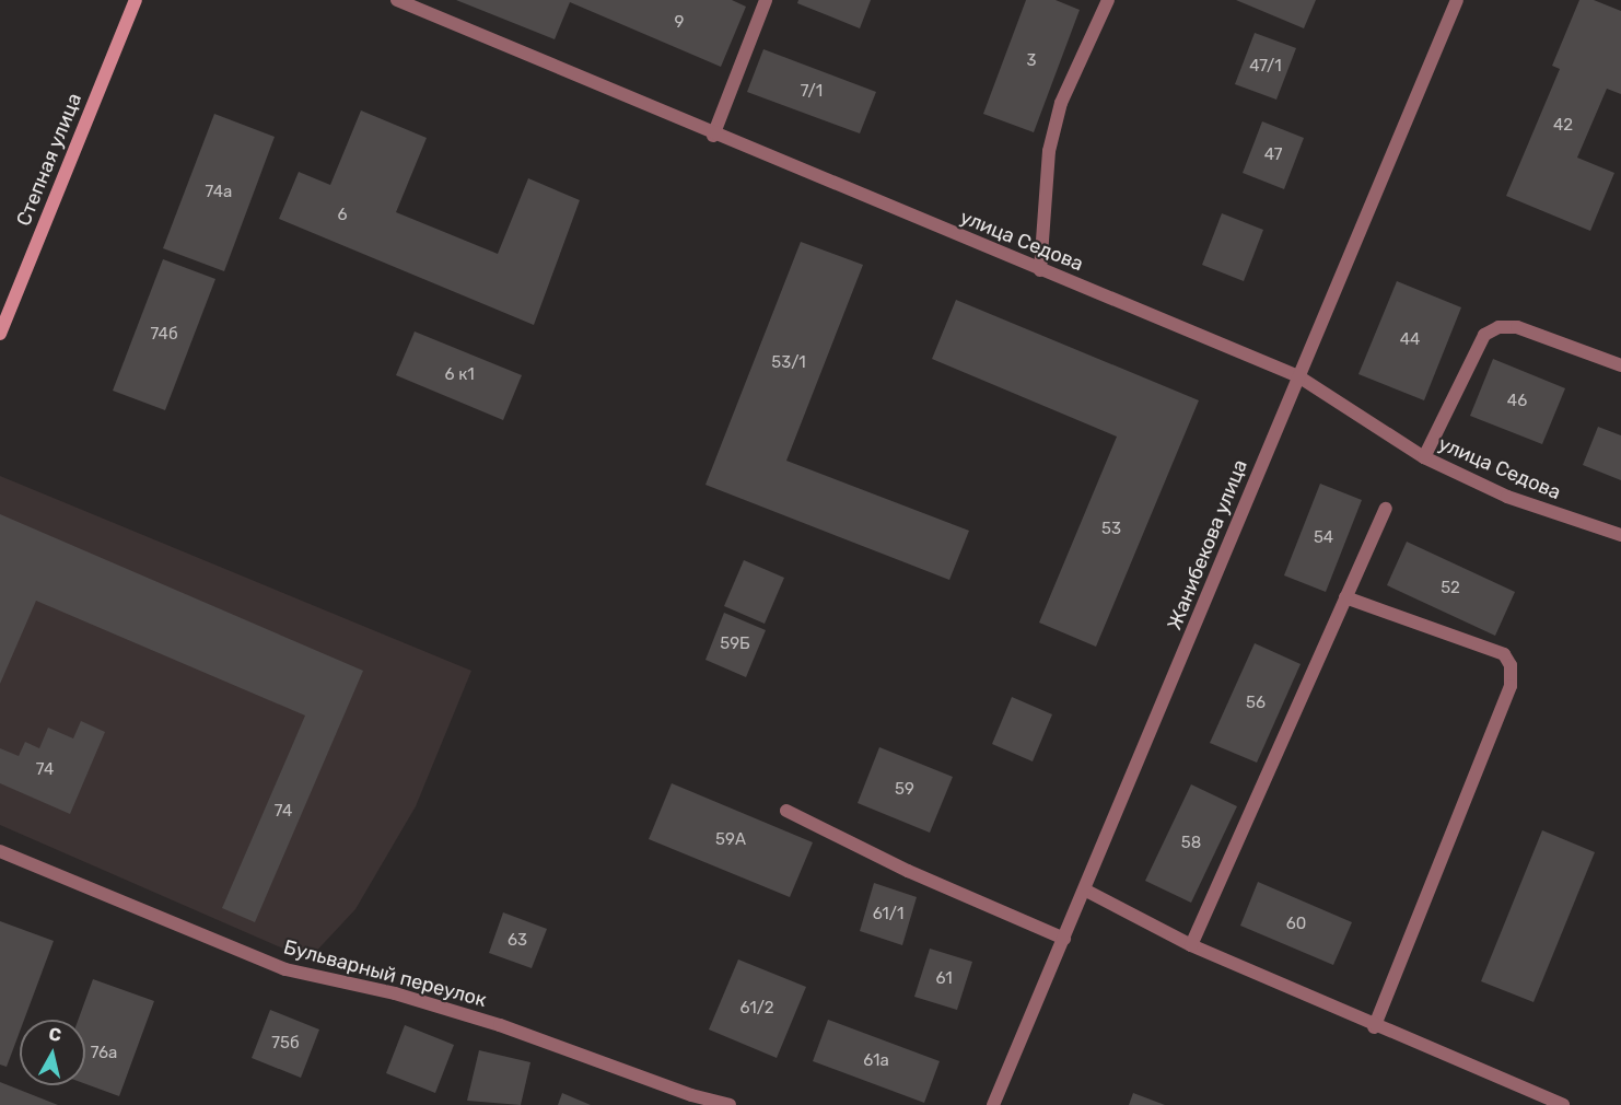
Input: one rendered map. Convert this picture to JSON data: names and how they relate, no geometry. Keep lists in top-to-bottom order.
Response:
{
  "streets": {
    "main road": ["Степная улица"],
    "street": ["улица Седова", "Жанибекова улица", "Бульварный переулок"]
  },
  "crossings": [
    ["улица Седова", "Жанибекова улица"]
  ],
  "house_numbers": [
    "9",
    "3",
    "47/1",
    "7/1",
    "42",
    "47",
    "74а",
    "6",
    "74б",
    "44",
    "53/1",
    "6 к1",
    "46",
    "53",
    "54",
    "52",
    "59Б",
    "56",
    "74",
    "59",
    "74",
    "59А",
    "58",
    "61/1",
    "60",
    "63",
    "61",
    "61/2",
    "75б",
    "76а",
    "61а"
  ],
  "north": "top"
}
